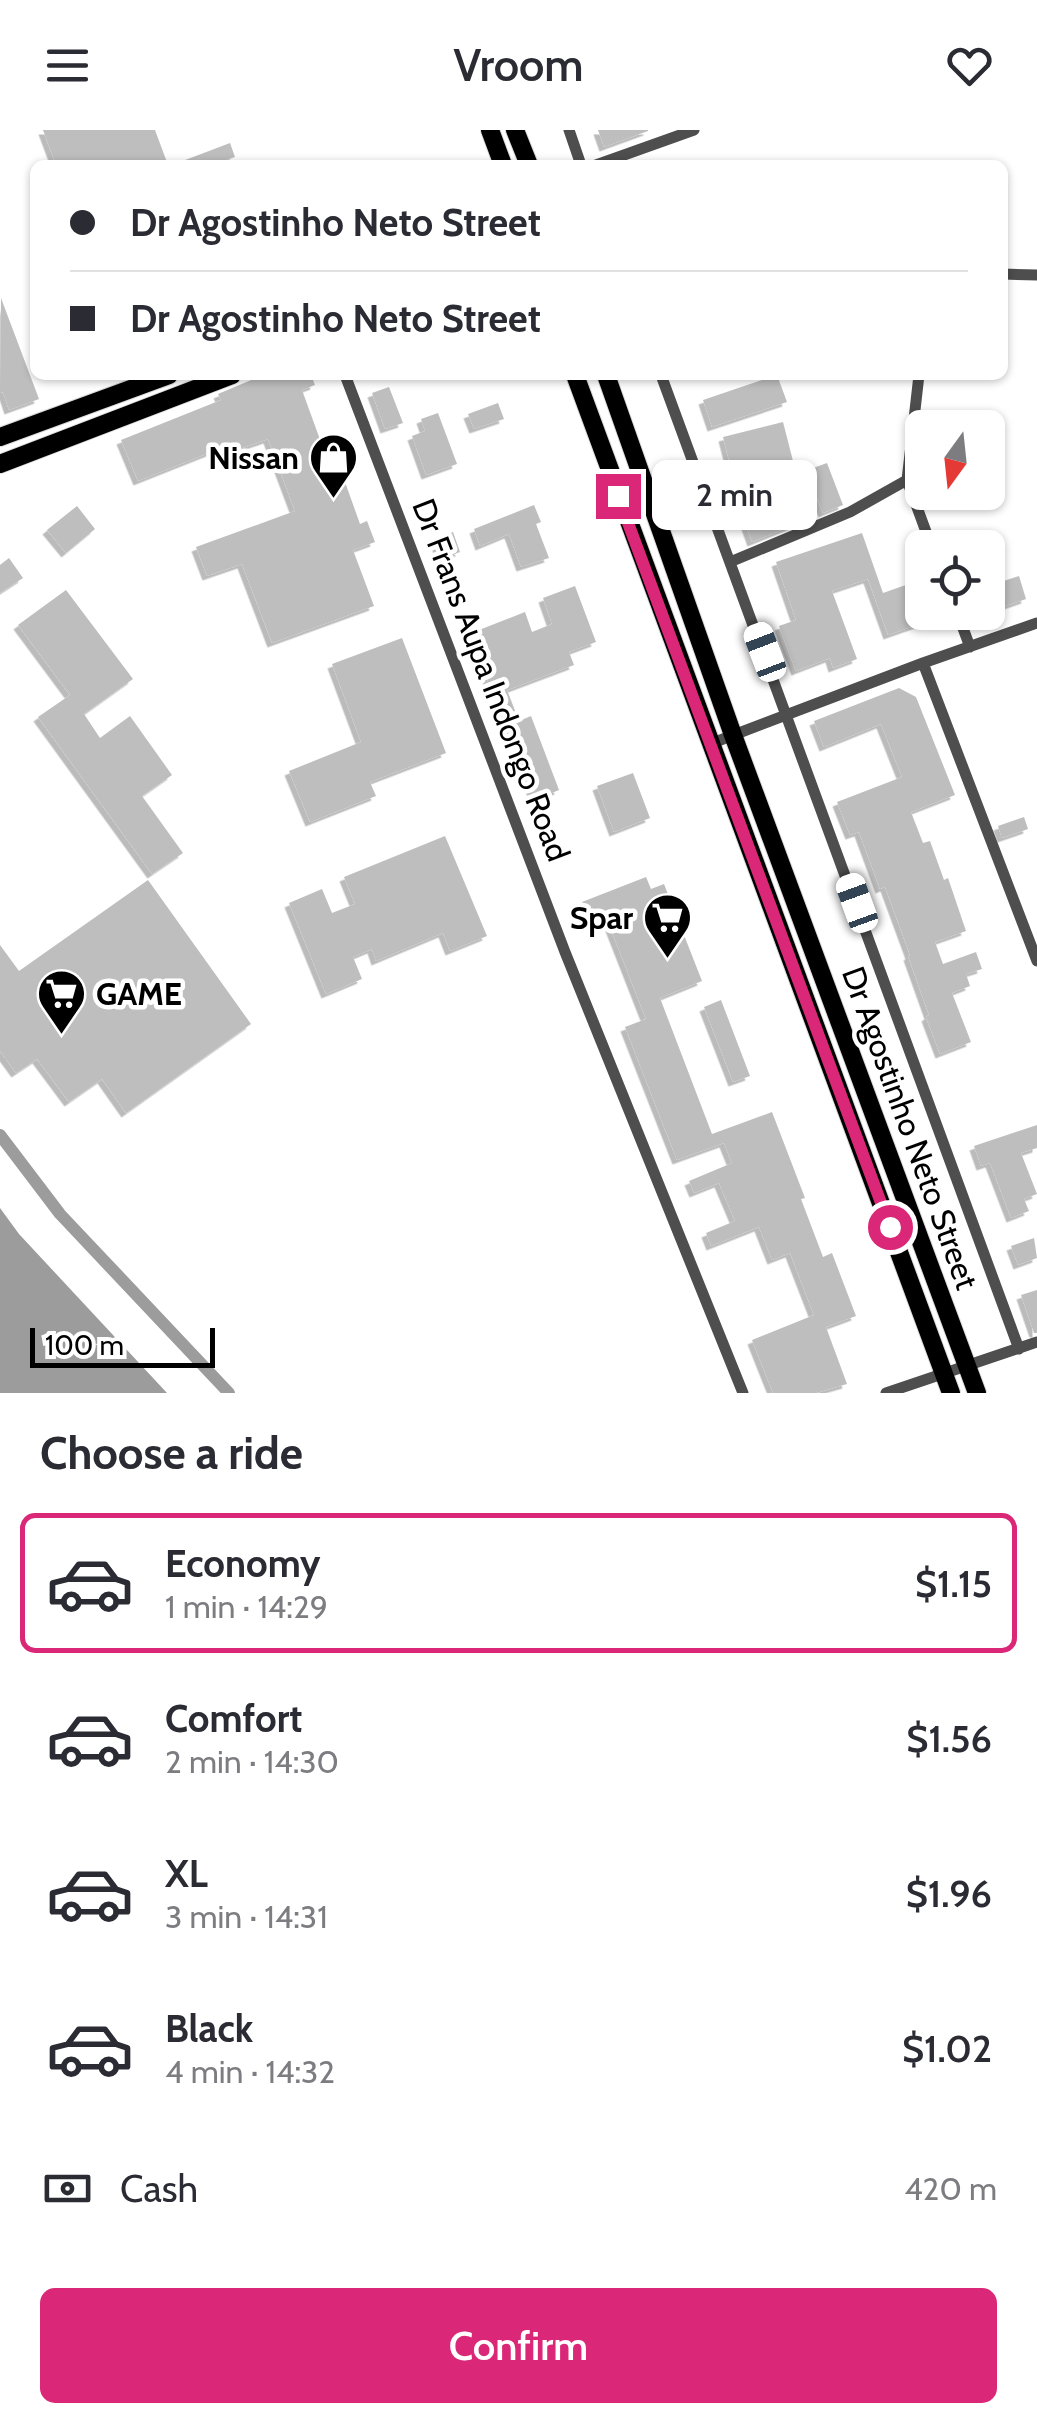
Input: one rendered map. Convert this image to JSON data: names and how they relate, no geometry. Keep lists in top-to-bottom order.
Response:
{
  "streets": {
    "main road": ["Dr Agostinho Neto Street"],
    "street": ["Dr Frans Aupa Indongo Road"]
  },
  "places": {
    "shop": ["Nissan"],
    "supermarket": ["Spar", "GAME"]
  },
  "scale_bar": "100 m",
  "north": "bottom",
  "page": {
    "header": "Vroom",
    "banner": ["Dr Agostinho Neto Street", "Dr Agostinho Neto Street"],
    "bubble": "2 min",
    "scale": "100 m",
    "heading": "Choose a ride",
    "list": [
      {
        "name": "Economy",
        "note": "1 min · 14:29",
        "value": "$1.15"
      },
      {
        "name": "Comfort",
        "note": "2 min · 14:30",
        "value": "$1.56"
      },
      {
        "name": "XL",
        "note": "3 min · 14:31",
        "value": "$1.96"
      },
      {
        "name": "Black",
        "note": "4 min · 14:32",
        "value": "$1.02"
      }
    ],
    "pay": ["Cash", "420 m"],
    "buttons": "Confirm"
  }
}
